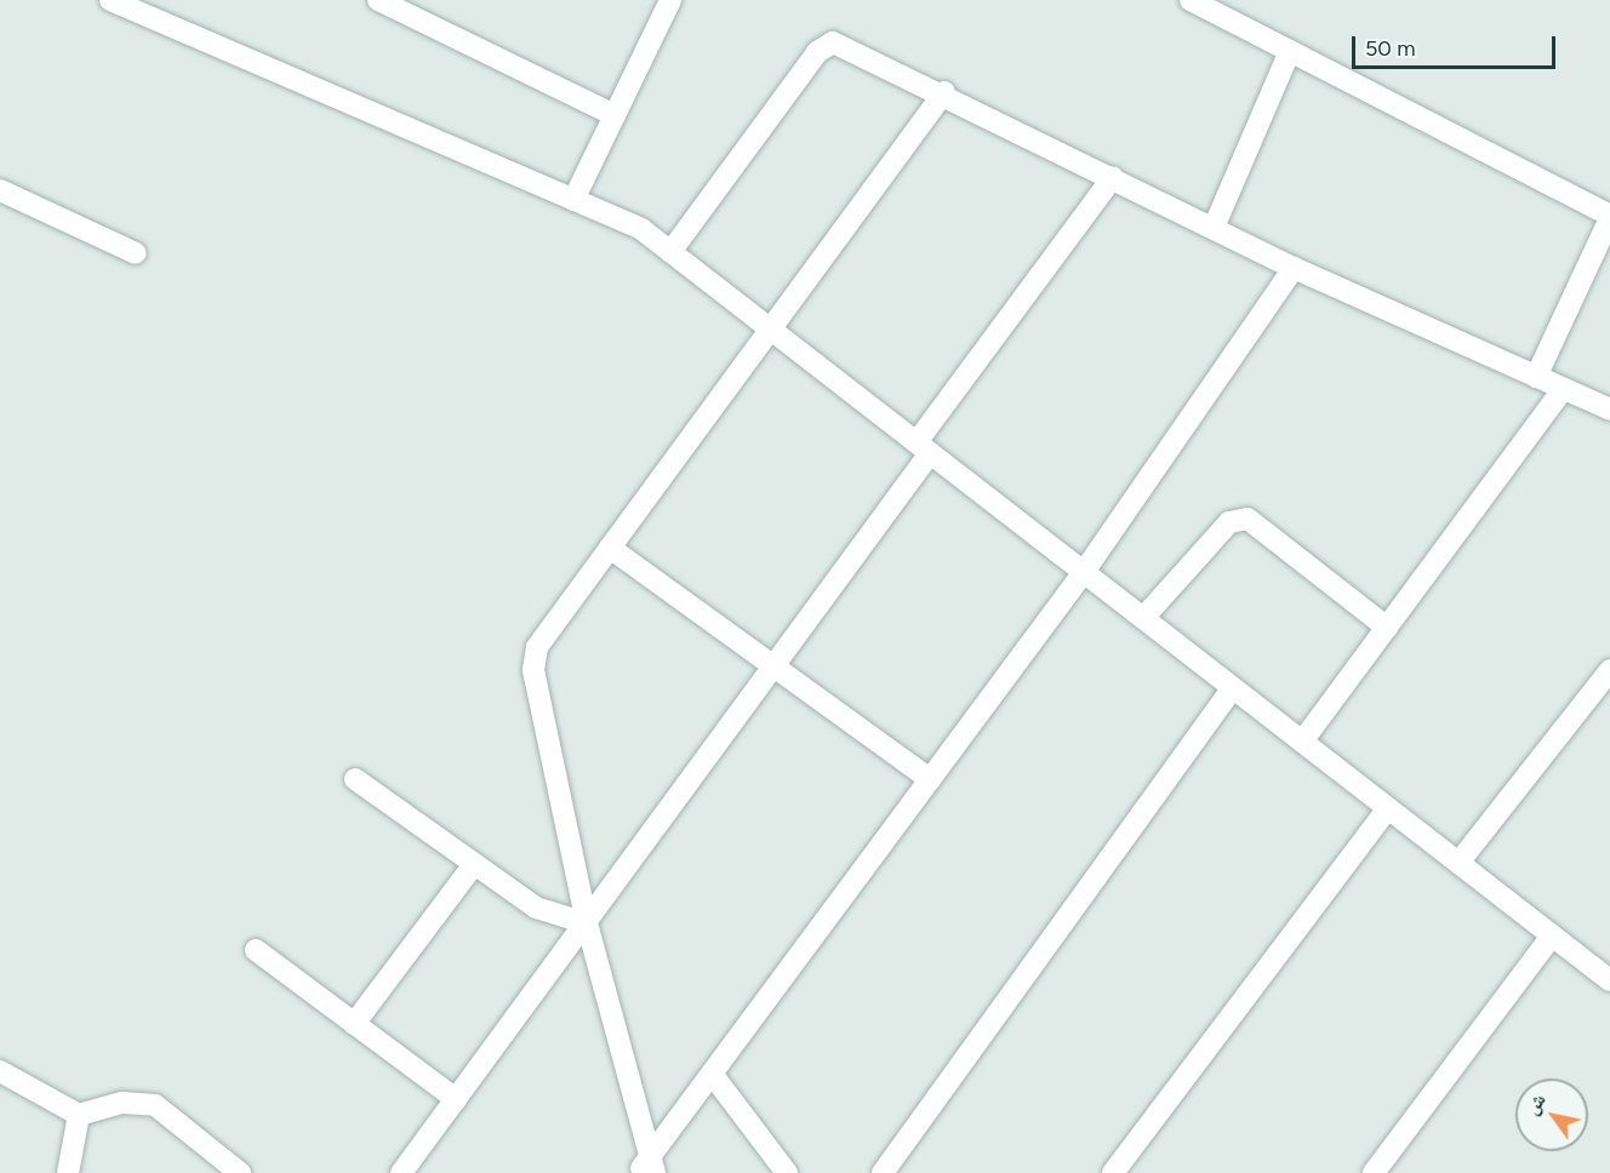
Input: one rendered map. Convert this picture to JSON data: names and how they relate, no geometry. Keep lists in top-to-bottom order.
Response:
{
  "scale_bar": "50 m",
  "north": "top left"
}
